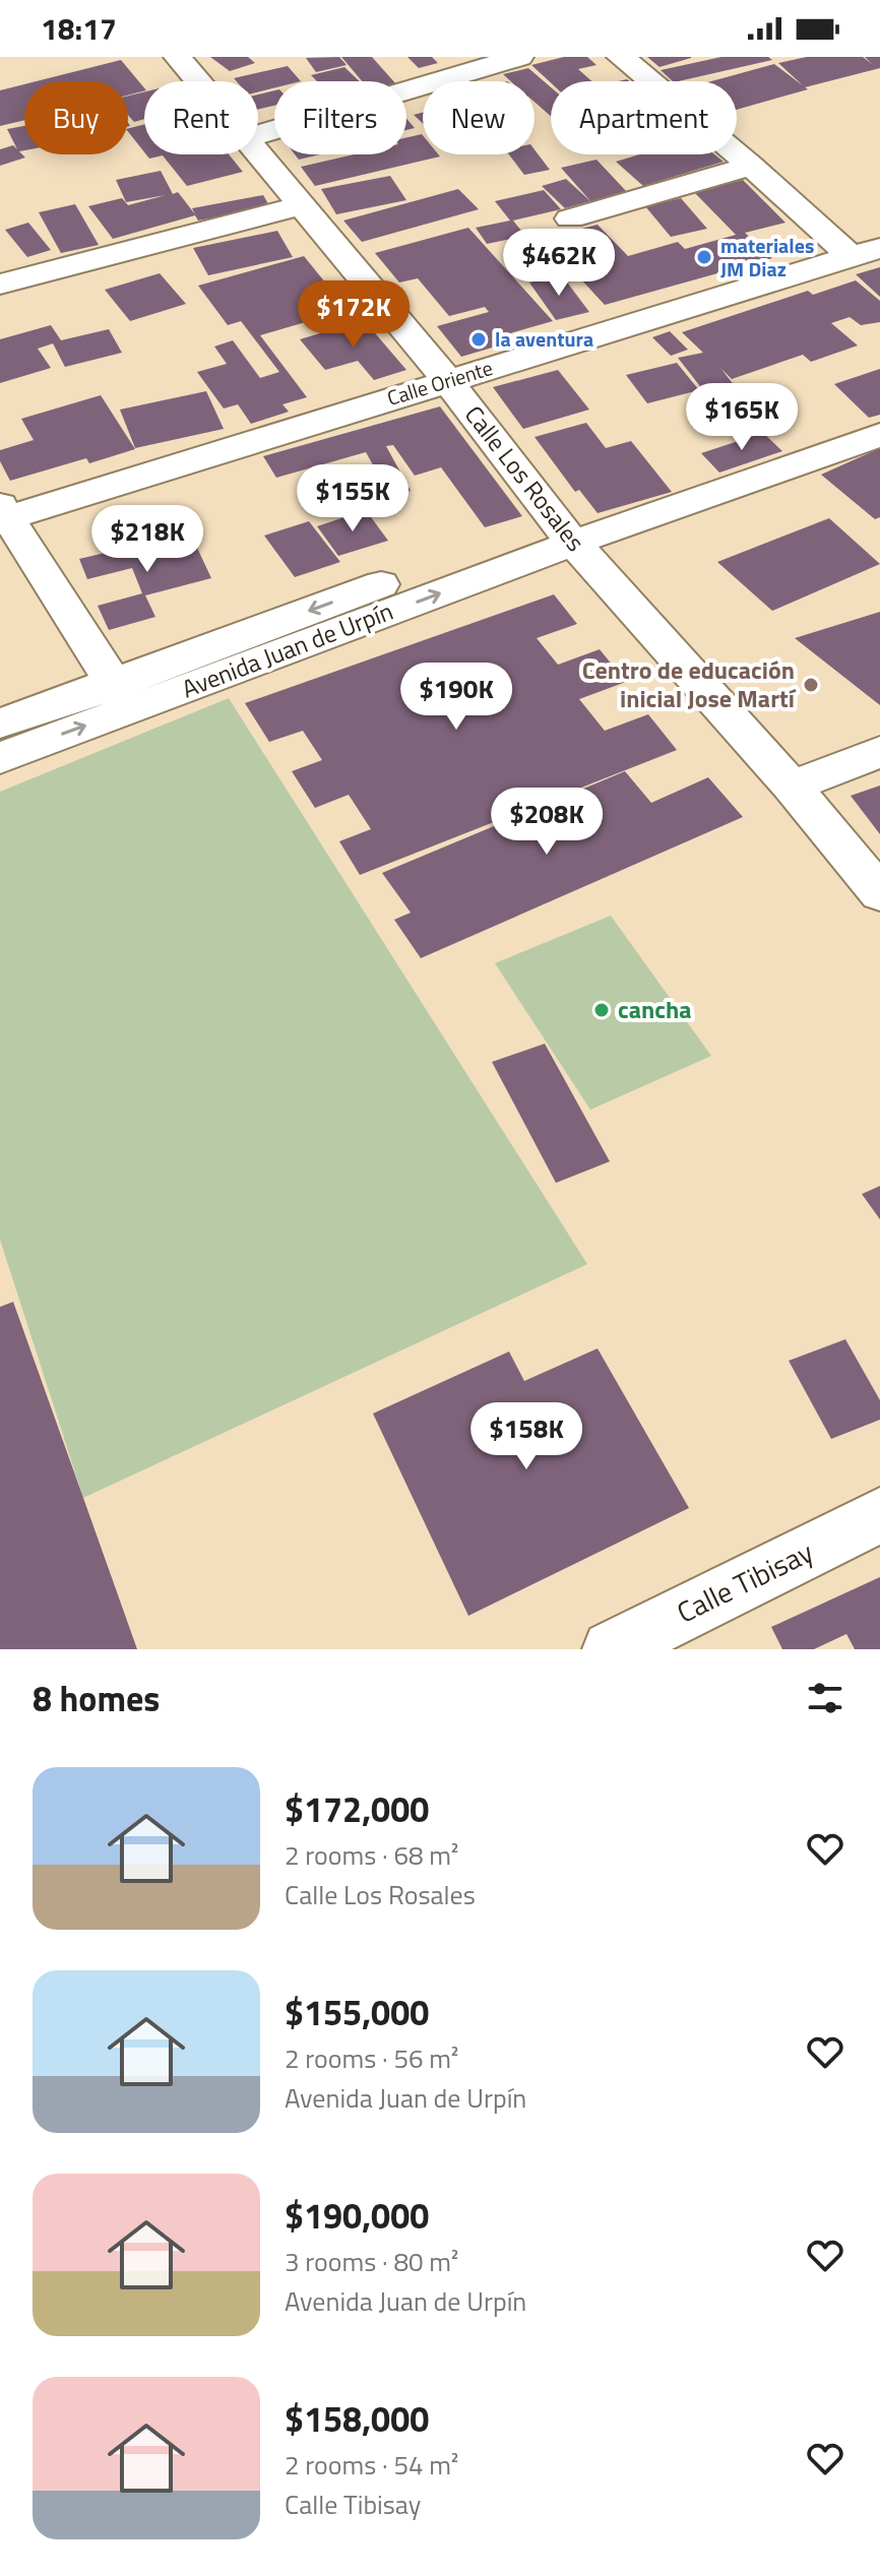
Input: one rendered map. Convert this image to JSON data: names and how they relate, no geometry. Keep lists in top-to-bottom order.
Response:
{
  "streets": {
    "street": [
      "Calle Oriente",
      "Calle Los Rosales",
      "Avenida Juan de Urpín",
      "Calle Tibisay"
    ]
  },
  "crossings": [
    ["Calle Oriente", "Calle Los Rosales"],
    ["Calle Los Rosales", "Avenida Juan de Urpín"]
  ],
  "places": [
    "materiales JM Diaz",
    "la aventura",
    "Centro de educación inicial Jose Martí",
    "cancha"
  ],
  "page": {
    "status": "18:17",
    "chip": [
      "Buy",
      "Rent",
      "Filters",
      "New",
      "Apartment"
    ],
    "price": [
      "$462K",
      "$172K",
      "$165K",
      "$155K",
      "$218K",
      "$190K",
      "$208K",
      "$158K"
    ],
    "heading": "8 homes",
    "list": [
      {
        "name": "$172,000",
        "note": "2 rooms · 68 m² · Calle Los Rosales"
      },
      {
        "name": "$155,000",
        "note": "2 rooms · 56 m² · Avenida Juan de Urpín"
      },
      {
        "name": "$190,000",
        "note": "3 rooms · 80 m² · Avenida Juan de Urpín"
      },
      {
        "name": "$158,000",
        "note": "2 rooms · 54 m² · Calle Tibisay"
      }
    ]
  }
}
